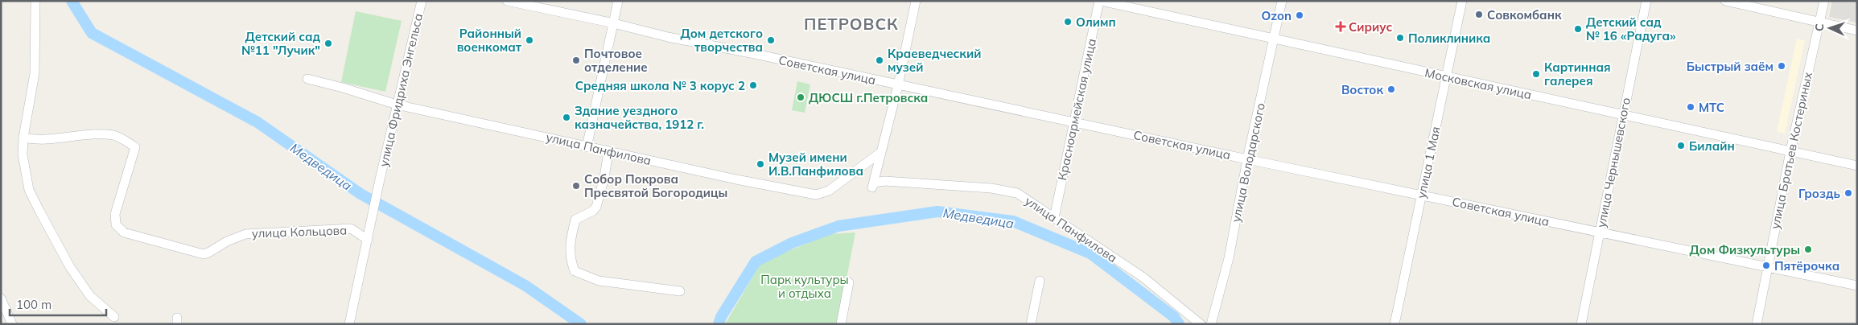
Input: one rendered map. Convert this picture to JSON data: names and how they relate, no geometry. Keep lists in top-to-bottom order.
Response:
{
  "streets": {
    "street": [
      "Советская улица",
      "Московская улица",
      "улица Фридриха Энгельса",
      "Красноармейская улица",
      "улица Панфилова",
      "улица Братьев Костериных",
      "улица Володарского",
      "улица 1 Мая",
      "улица Чернышевского",
      "улица Кольцова"
    ]
  },
  "crossings": [
    ["Советская улица", "Красноармейская улица"],
    ["Советская улица", "улица Братьев Костериных"],
    ["Советская улица", "улица Володарского"],
    ["Советская улица", "улица 1 Мая"],
    ["Советская улица", "улица Чернышевского"],
    ["Московская улица", "Красноармейская улица"],
    ["Московская улица", "улица Братьев Костериных"],
    ["Московская улица", "улица Володарского"],
    ["Московская улица", "улица 1 Мая"],
    ["Московская улица", "улица Чернышевского"],
    ["улица Фридриха Энгельса", "улица Панфилова"],
    ["улица Фридриха Энгельса", "улица Кольцова"],
    ["Красноармейская улица", "улица Панфилова"]
  ],
  "districts": ["ПЕТРОВСК"],
  "water": ["Медведица"],
  "parks": ["Парк культуры и отдыха"],
  "places": {
    "other": [
      "Совкомбанк",
      "Ozon",
      "Олимп",
      "Детский сад № 16 «Радуга»",
      "Поликлиника",
      "Районный военкомат",
      "Дом детского творчества",
      "Детский сад №11 \"Лучик\"",
      "Почтовое отделение",
      "Краеведческий музей",
      "Быстрый заём",
      "Картинная галерея",
      "Средняя школа № 3 корус 2",
      "Восток",
      "ДЮСШ г.Петровска",
      "МТС",
      "Здание уездного казначейства, 1912 г.",
      "Билайн",
      "Музей имени И.В.Панфилова",
      "Собор Покрова Пресвятой Богородицы",
      "Гроздь",
      "Дом Физкультуры",
      "Пятёрочка"
    ],
    "health": ["Сириус"]
  },
  "scale_bar": "100 m",
  "north": "left"
}
